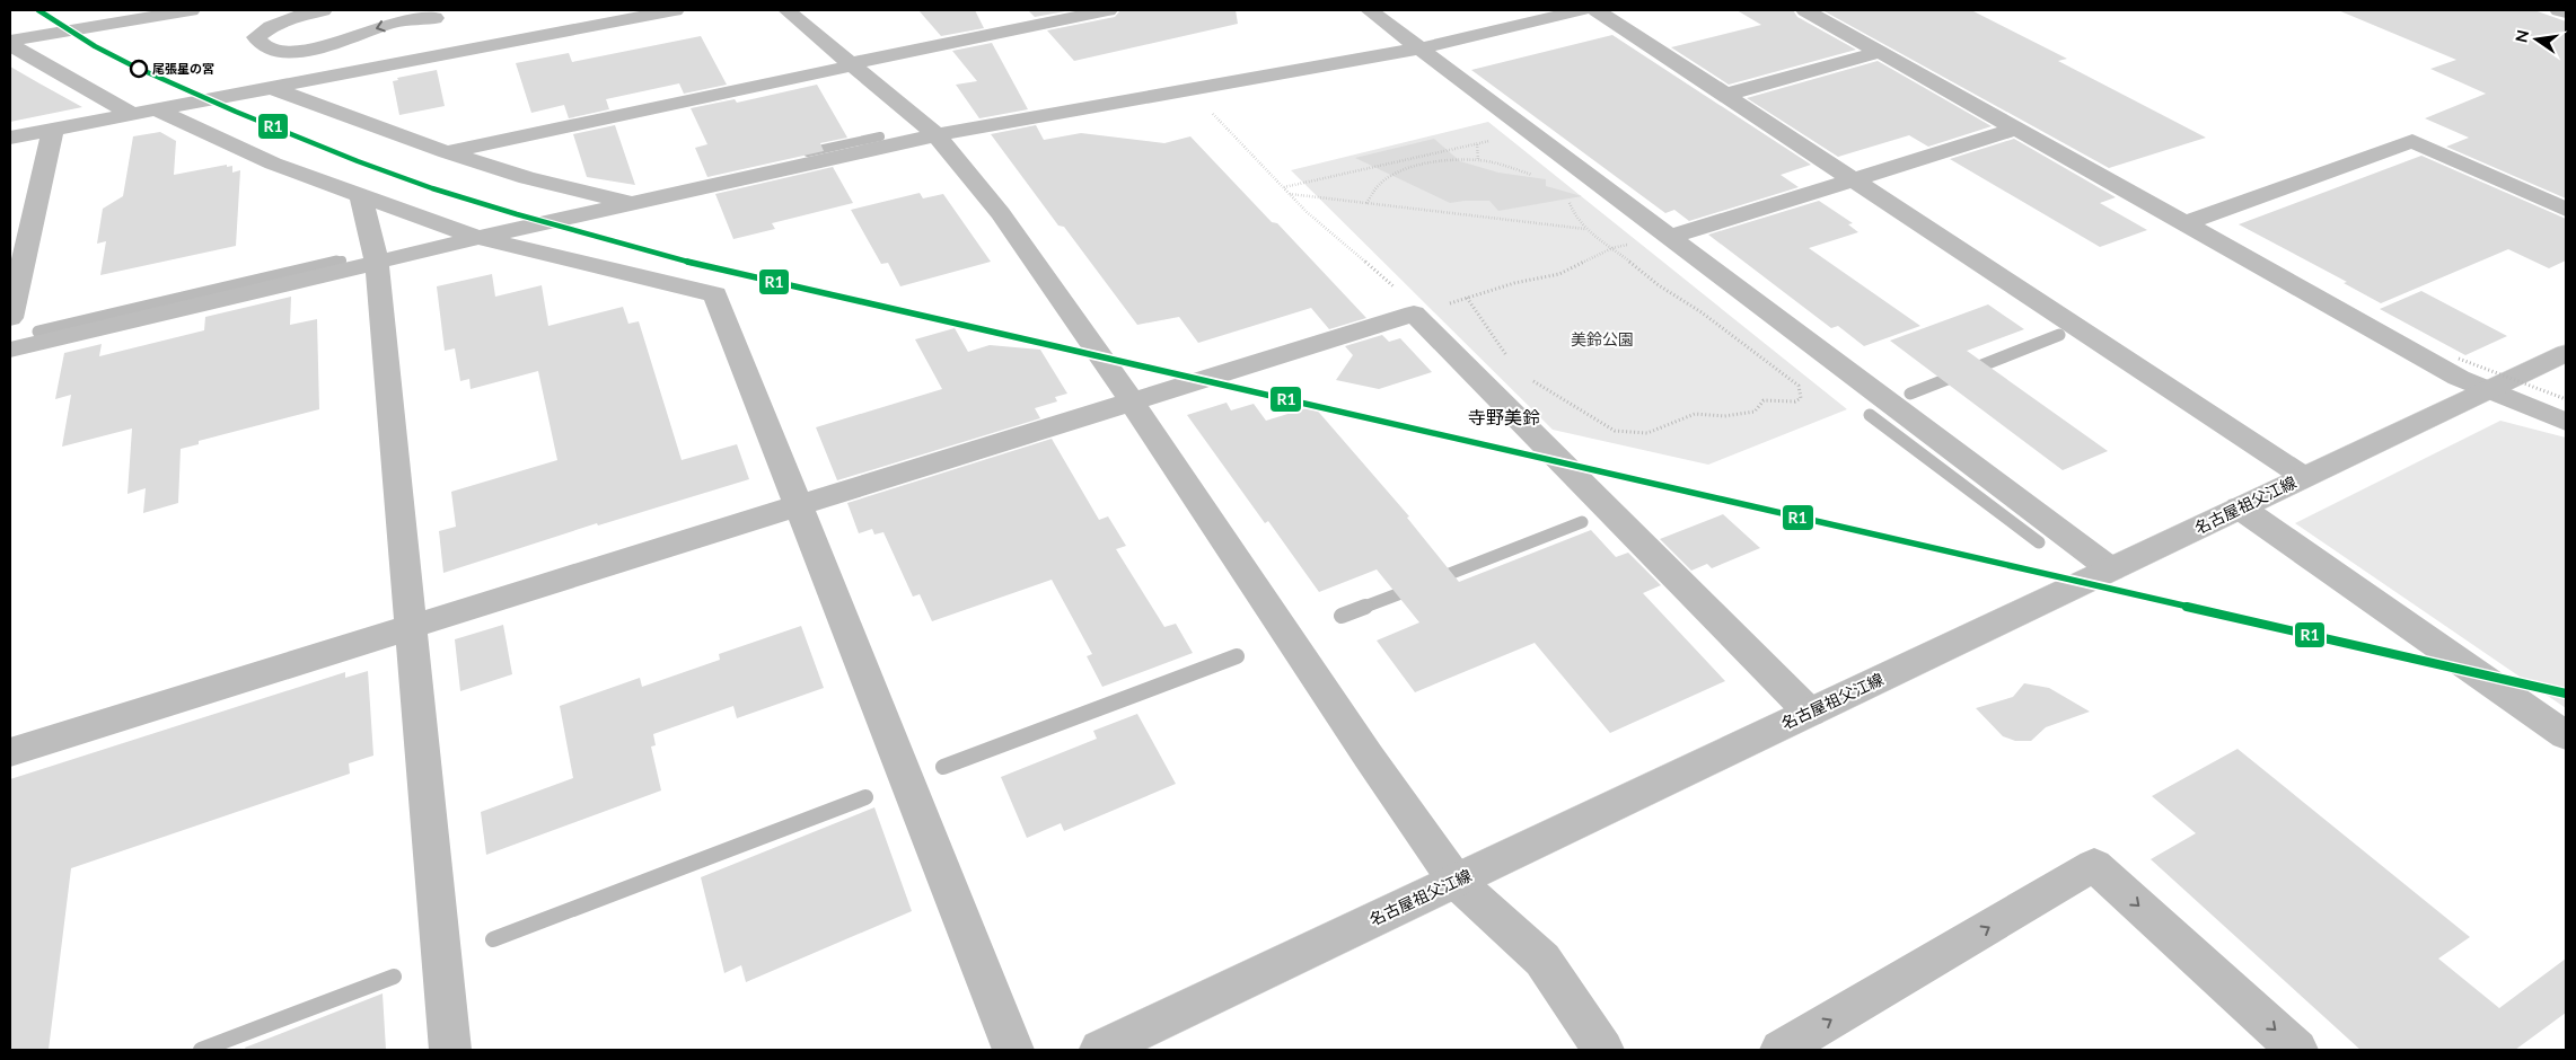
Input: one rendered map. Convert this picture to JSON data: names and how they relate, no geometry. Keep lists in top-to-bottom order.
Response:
{
  "streets": {
    "street": ["名古屋祖父江線"]
  },
  "districts": ["寺野美鈴"],
  "parks": ["美鈴公園"],
  "places": ["尾張星の宮"],
  "lines": ["transit line R1"],
  "north": "left"
}
